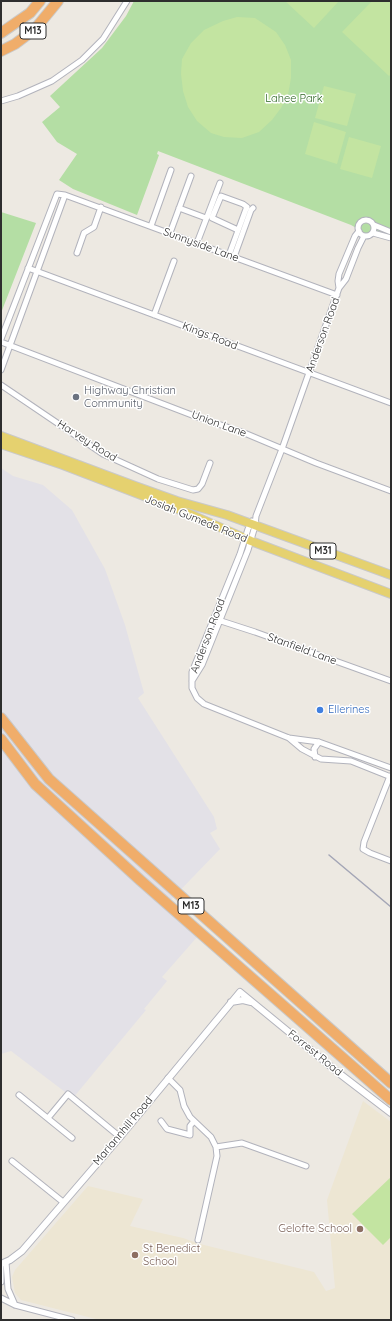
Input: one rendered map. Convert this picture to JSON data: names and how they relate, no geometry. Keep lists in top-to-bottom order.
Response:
{
  "streets": {
    "highway": ["M13"],
    "main road": ["Josiah Gumede Road", "M31"],
    "street": [
      "Sunnyside Lane",
      "Anderson Road",
      "Kings Road",
      "Union Lane",
      "Harvey Road",
      "Stanfield Lane",
      "Forrest Road",
      "Mariannhill Road"
    ]
  },
  "crossings": [
    ["Sunnyside Lane", "Anderson Road"],
    ["Sunnyside Lane", "Kings Road"],
    ["Anderson Road", "Kings Road"],
    ["Anderson Road", "Union Lane"],
    ["Anderson Road", "Josiah Gumede Road"],
    ["Anderson Road", "Stanfield Lane"],
    ["Forrest Road", "Mariannhill Road"]
  ],
  "parks": ["Lahee Park"],
  "places": [
    "Highway Christian Community",
    "Ellerines",
    "Gelofte School",
    "St Benedict School"
  ]
}
